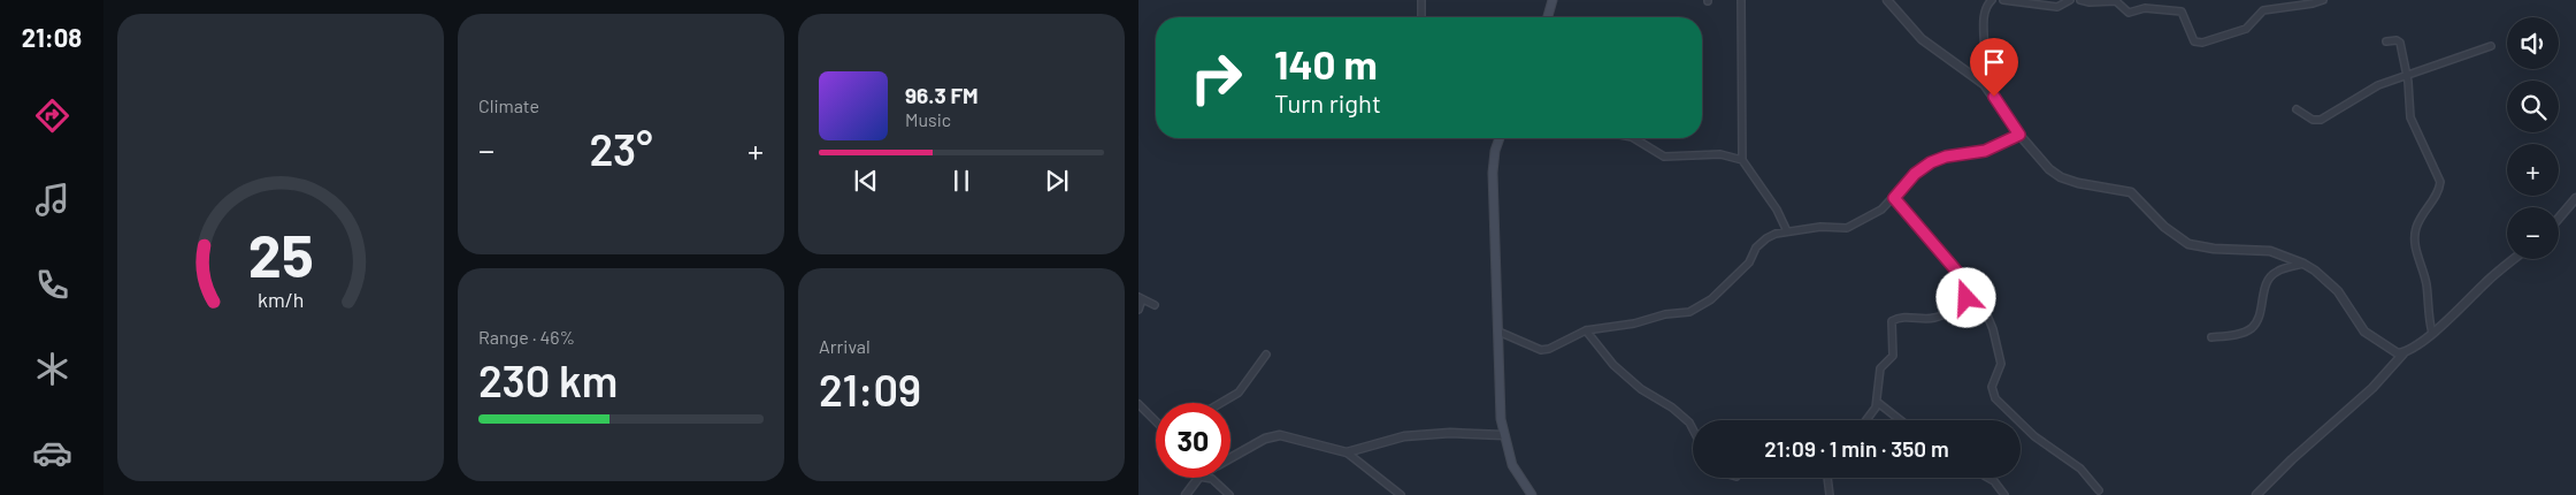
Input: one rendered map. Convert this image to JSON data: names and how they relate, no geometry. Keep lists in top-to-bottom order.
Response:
{
  "page": {
    "tabs": "21:08",
    "tile": [
      "Climate",
      ["Range · 46%", "230 km"],
      ["Arrival", "21:09"]
    ],
    "map_buttons": ["+", "−"],
    "turn": ["140 m", "Turn right"],
    "song": ["96.3 FM", "Music"],
    "heat": ["−", "23°", "+"],
    "limit": "30",
    "trip": "21:09 · 1 min · 350 m",
    "gauge": ["25", "km/h"]
  }
}
